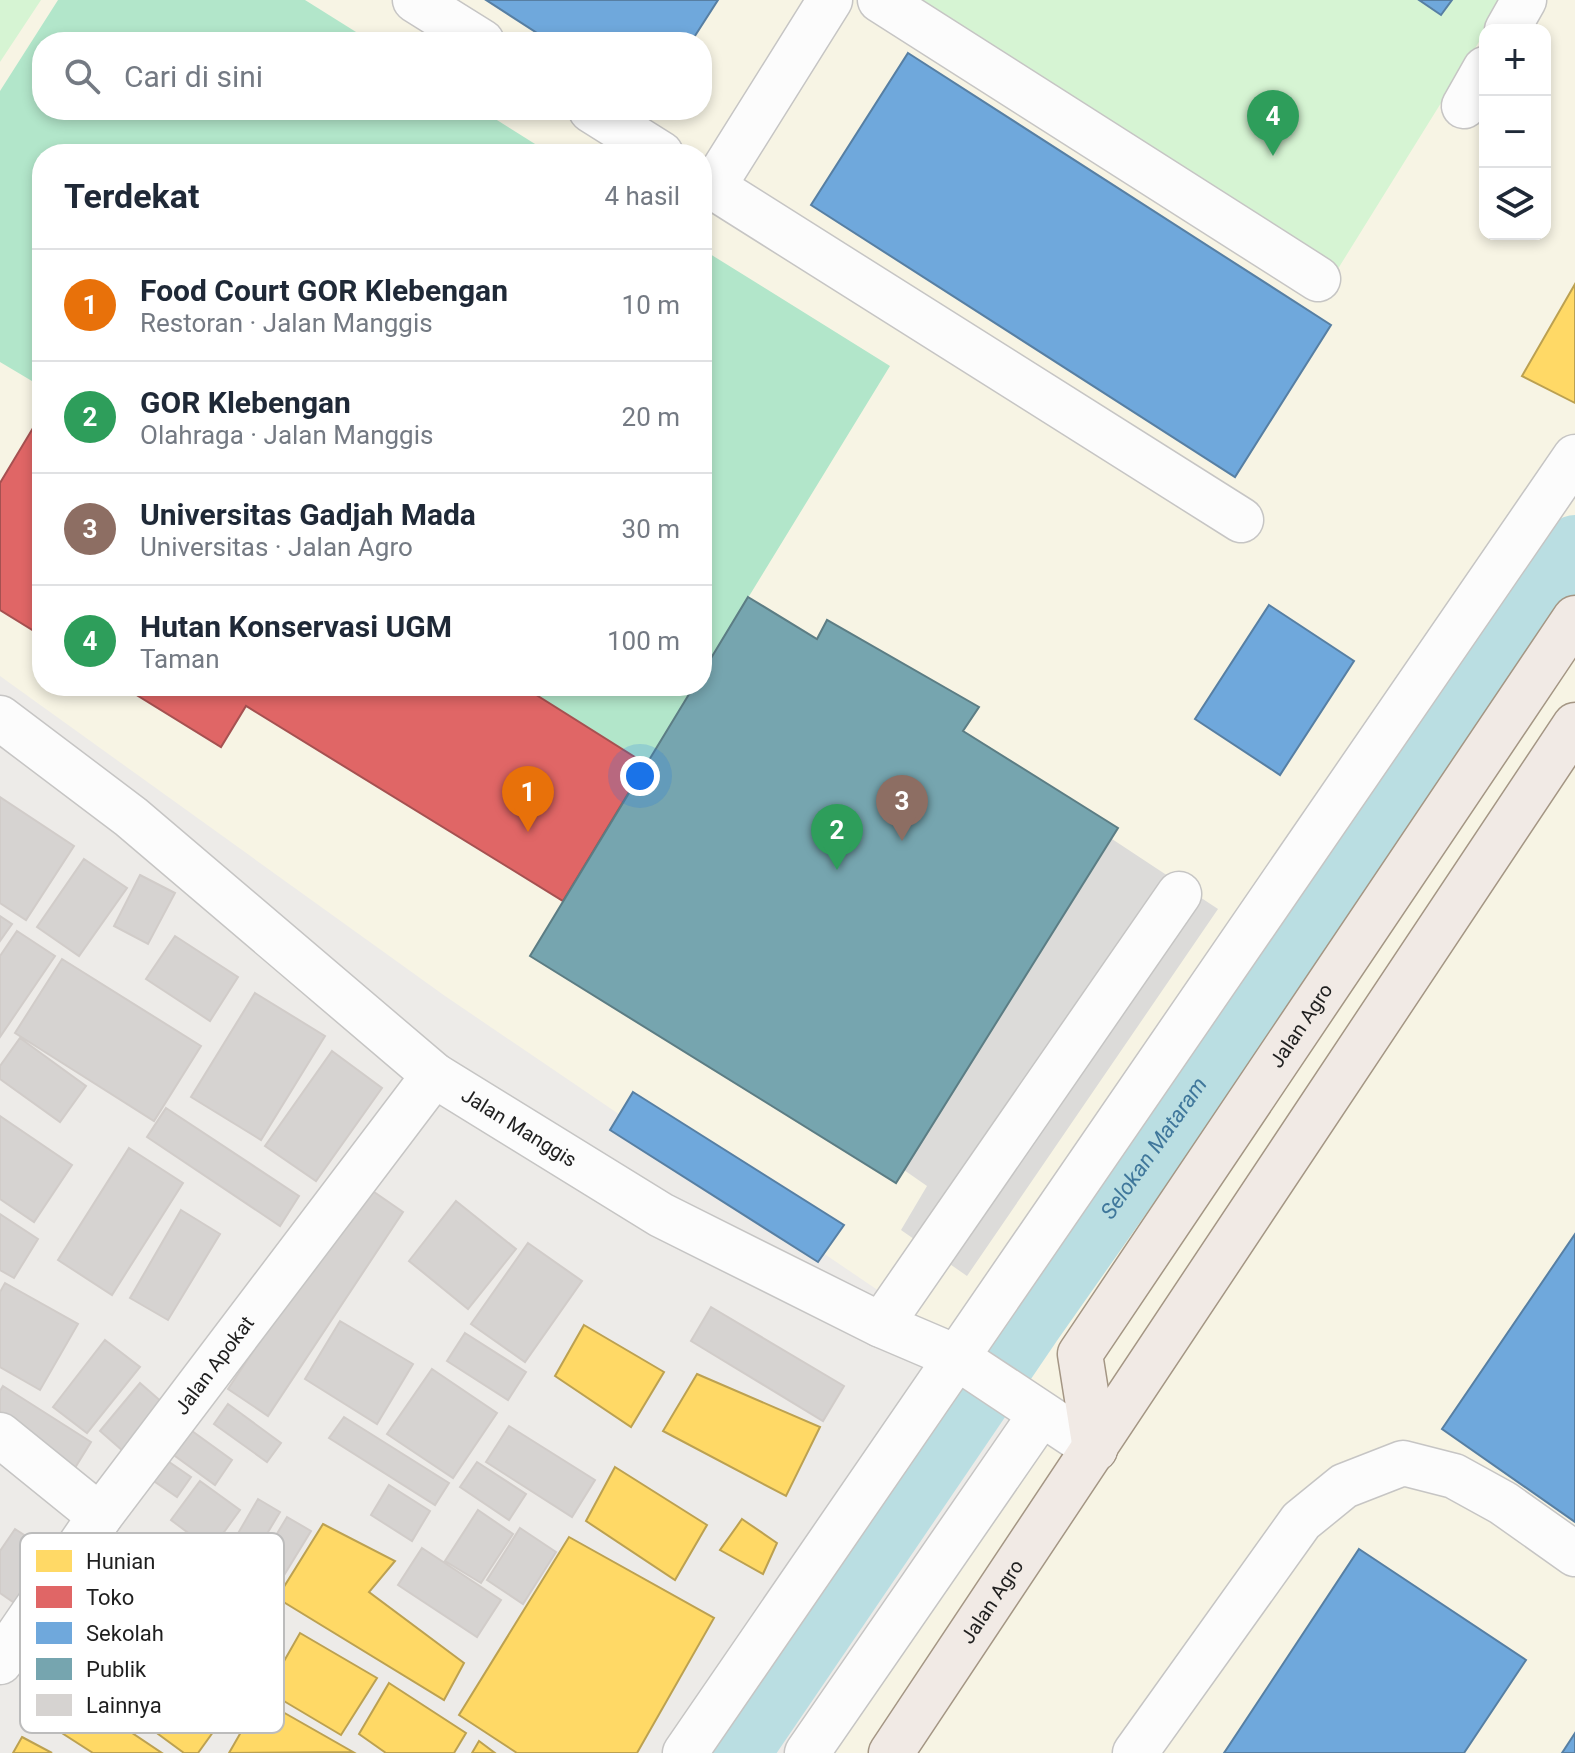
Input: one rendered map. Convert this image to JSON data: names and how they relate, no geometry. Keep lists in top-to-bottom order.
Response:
{
  "streets": {
    "main road": ["Jalan Agro"],
    "street": ["Jalan Manggis", "Jalan Apokat"]
  },
  "crossings": [
    ["Jalan Agro", "Jalan Manggis"],
    ["Jalan Manggis", "Jalan Apokat"]
  ],
  "water": ["Selokan Mataram"],
  "legend": [
    "Hunian",
    "Toko",
    "Sekolah",
    "Publik",
    "Lainnya"
  ],
  "page": {
    "map_buttons": ["+", "−"],
    "search": "Cari di sini",
    "pins": [
      "4",
      "1",
      "3",
      "2"
    ],
    "heading": ["Terdekat", "4 hasil"],
    "list": [
      {
        "mark": "1",
        "name": "Food Court GOR Klebengan",
        "note": "Restoran · Jalan Manggis",
        "value": "10 m"
      },
      {
        "mark": "2",
        "name": "GOR Klebengan",
        "note": "Olahraga · Jalan Manggis",
        "value": "20 m"
      },
      {
        "mark": "3",
        "name": "Universitas Gadjah Mada",
        "note": "Universitas · Jalan Agro",
        "value": "30 m"
      },
      {
        "mark": "4",
        "name": "Hutan Konservasi UGM",
        "note": "Taman",
        "value": "100 m"
      }
    ]
  }
}
